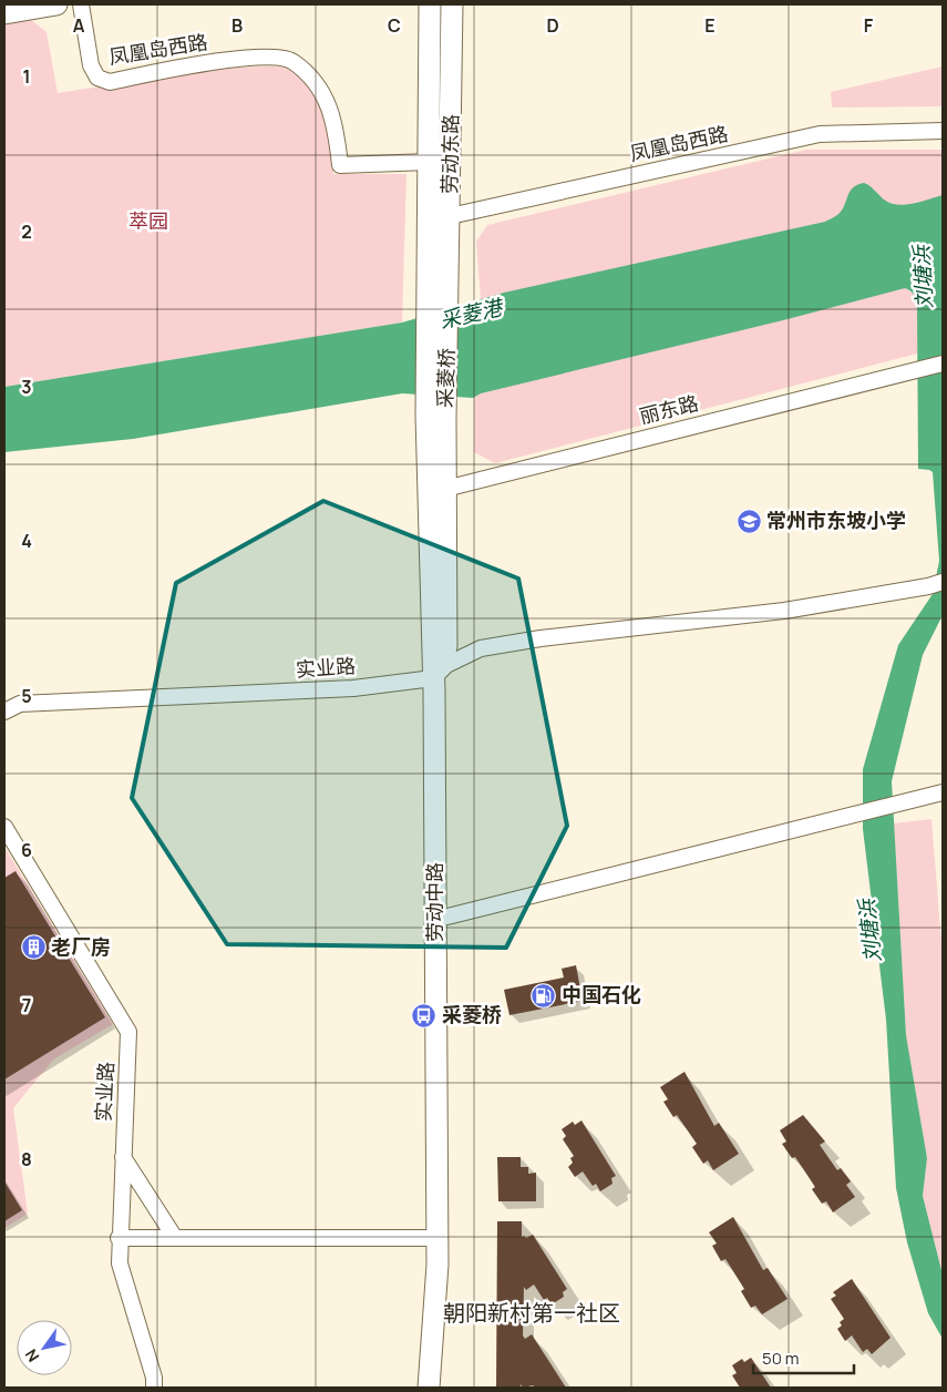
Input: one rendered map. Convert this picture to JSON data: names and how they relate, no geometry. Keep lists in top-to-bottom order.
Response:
{
  "streets": {
    "main road": ["劳动东路", "采菱桥", "劳动中路"],
    "street": ["凤凰岛西路", "丽东路", "实业路"]
  },
  "crossings": [
    ["凤凰岛西路", "劳动东路"],
    ["劳动东路", "采菱桥"],
    ["采菱桥", "劳动中路"],
    ["丽东路", "劳动中路"],
    ["实业路", "劳动中路"]
  ],
  "districts": ["朝阳新村第一社区"],
  "water": ["刘塘浜", "采菱港"],
  "parks": ["萃园"],
  "places": {
    "school or university": ["常州市东坡小学"],
    "building": ["老厂房"],
    "fuel station": ["中国石化"],
    "bus stop": ["采菱桥"]
  },
  "scale_bar": "50 m",
  "north": "bottom left",
  "grid": {
    "columns": [
      "A",
      "B",
      "C",
      "D",
      "E",
      "F"
    ],
    "rows": [
      "1",
      "2",
      "3",
      "4",
      "5",
      "6",
      "7",
      "8"
    ]
  }
}
